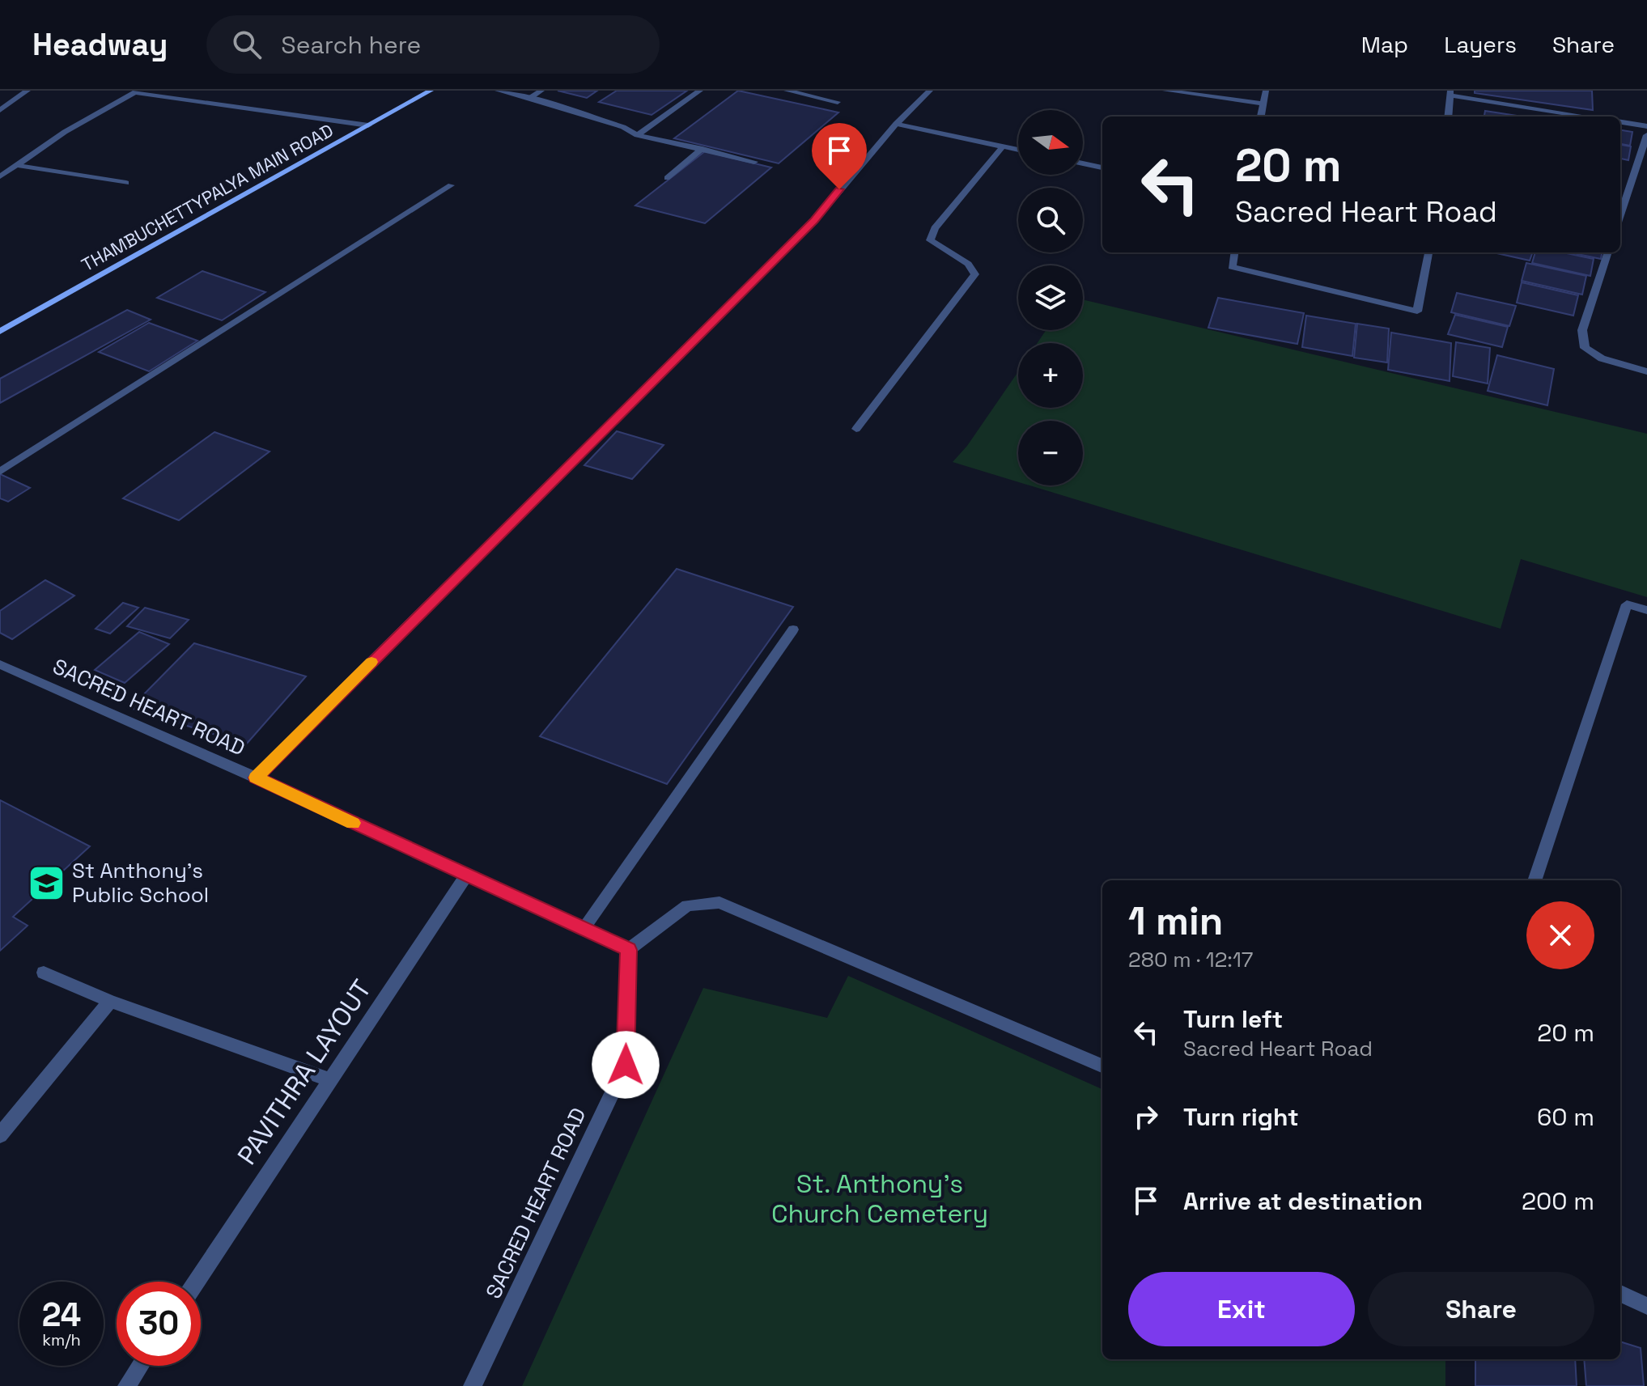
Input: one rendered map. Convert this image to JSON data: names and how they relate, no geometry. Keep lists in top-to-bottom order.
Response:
{
  "streets": {
    "main road": ["THAMBUCHETTYPALYA MAIN ROAD"],
    "street": ["SACRED HEART ROAD", "PAVITHRA LAYOUT"]
  },
  "crossings": [
    ["SACRED HEART ROAD", "PAVITHRA LAYOUT"]
  ],
  "parks": ["St. Anthony's Church Cemetery"],
  "places": {
    "school or university": ["St Anthony's Public School"]
  },
  "north": "right",
  "page": {
    "header": "Headway",
    "search": "Search here",
    "nav": ["Map", "Layers", "Share"],
    "map_buttons": ["+", "−"],
    "turn": ["20 m", "Sacred Heart Road"],
    "heading": ["1 min", "280 m · 12:17"],
    "list": [
      {
        "name": "Turn left",
        "note": "Sacred Heart Road",
        "value": "20 m"
      },
      {
        "name": "Turn right",
        "value": "60 m"
      },
      {
        "name": "Arrive at destination",
        "value": "200 m"
      }
    ],
    "buttons": ["Exit", "Share"],
    "speed": "24 km/h",
    "limit": "30"
  }
}
